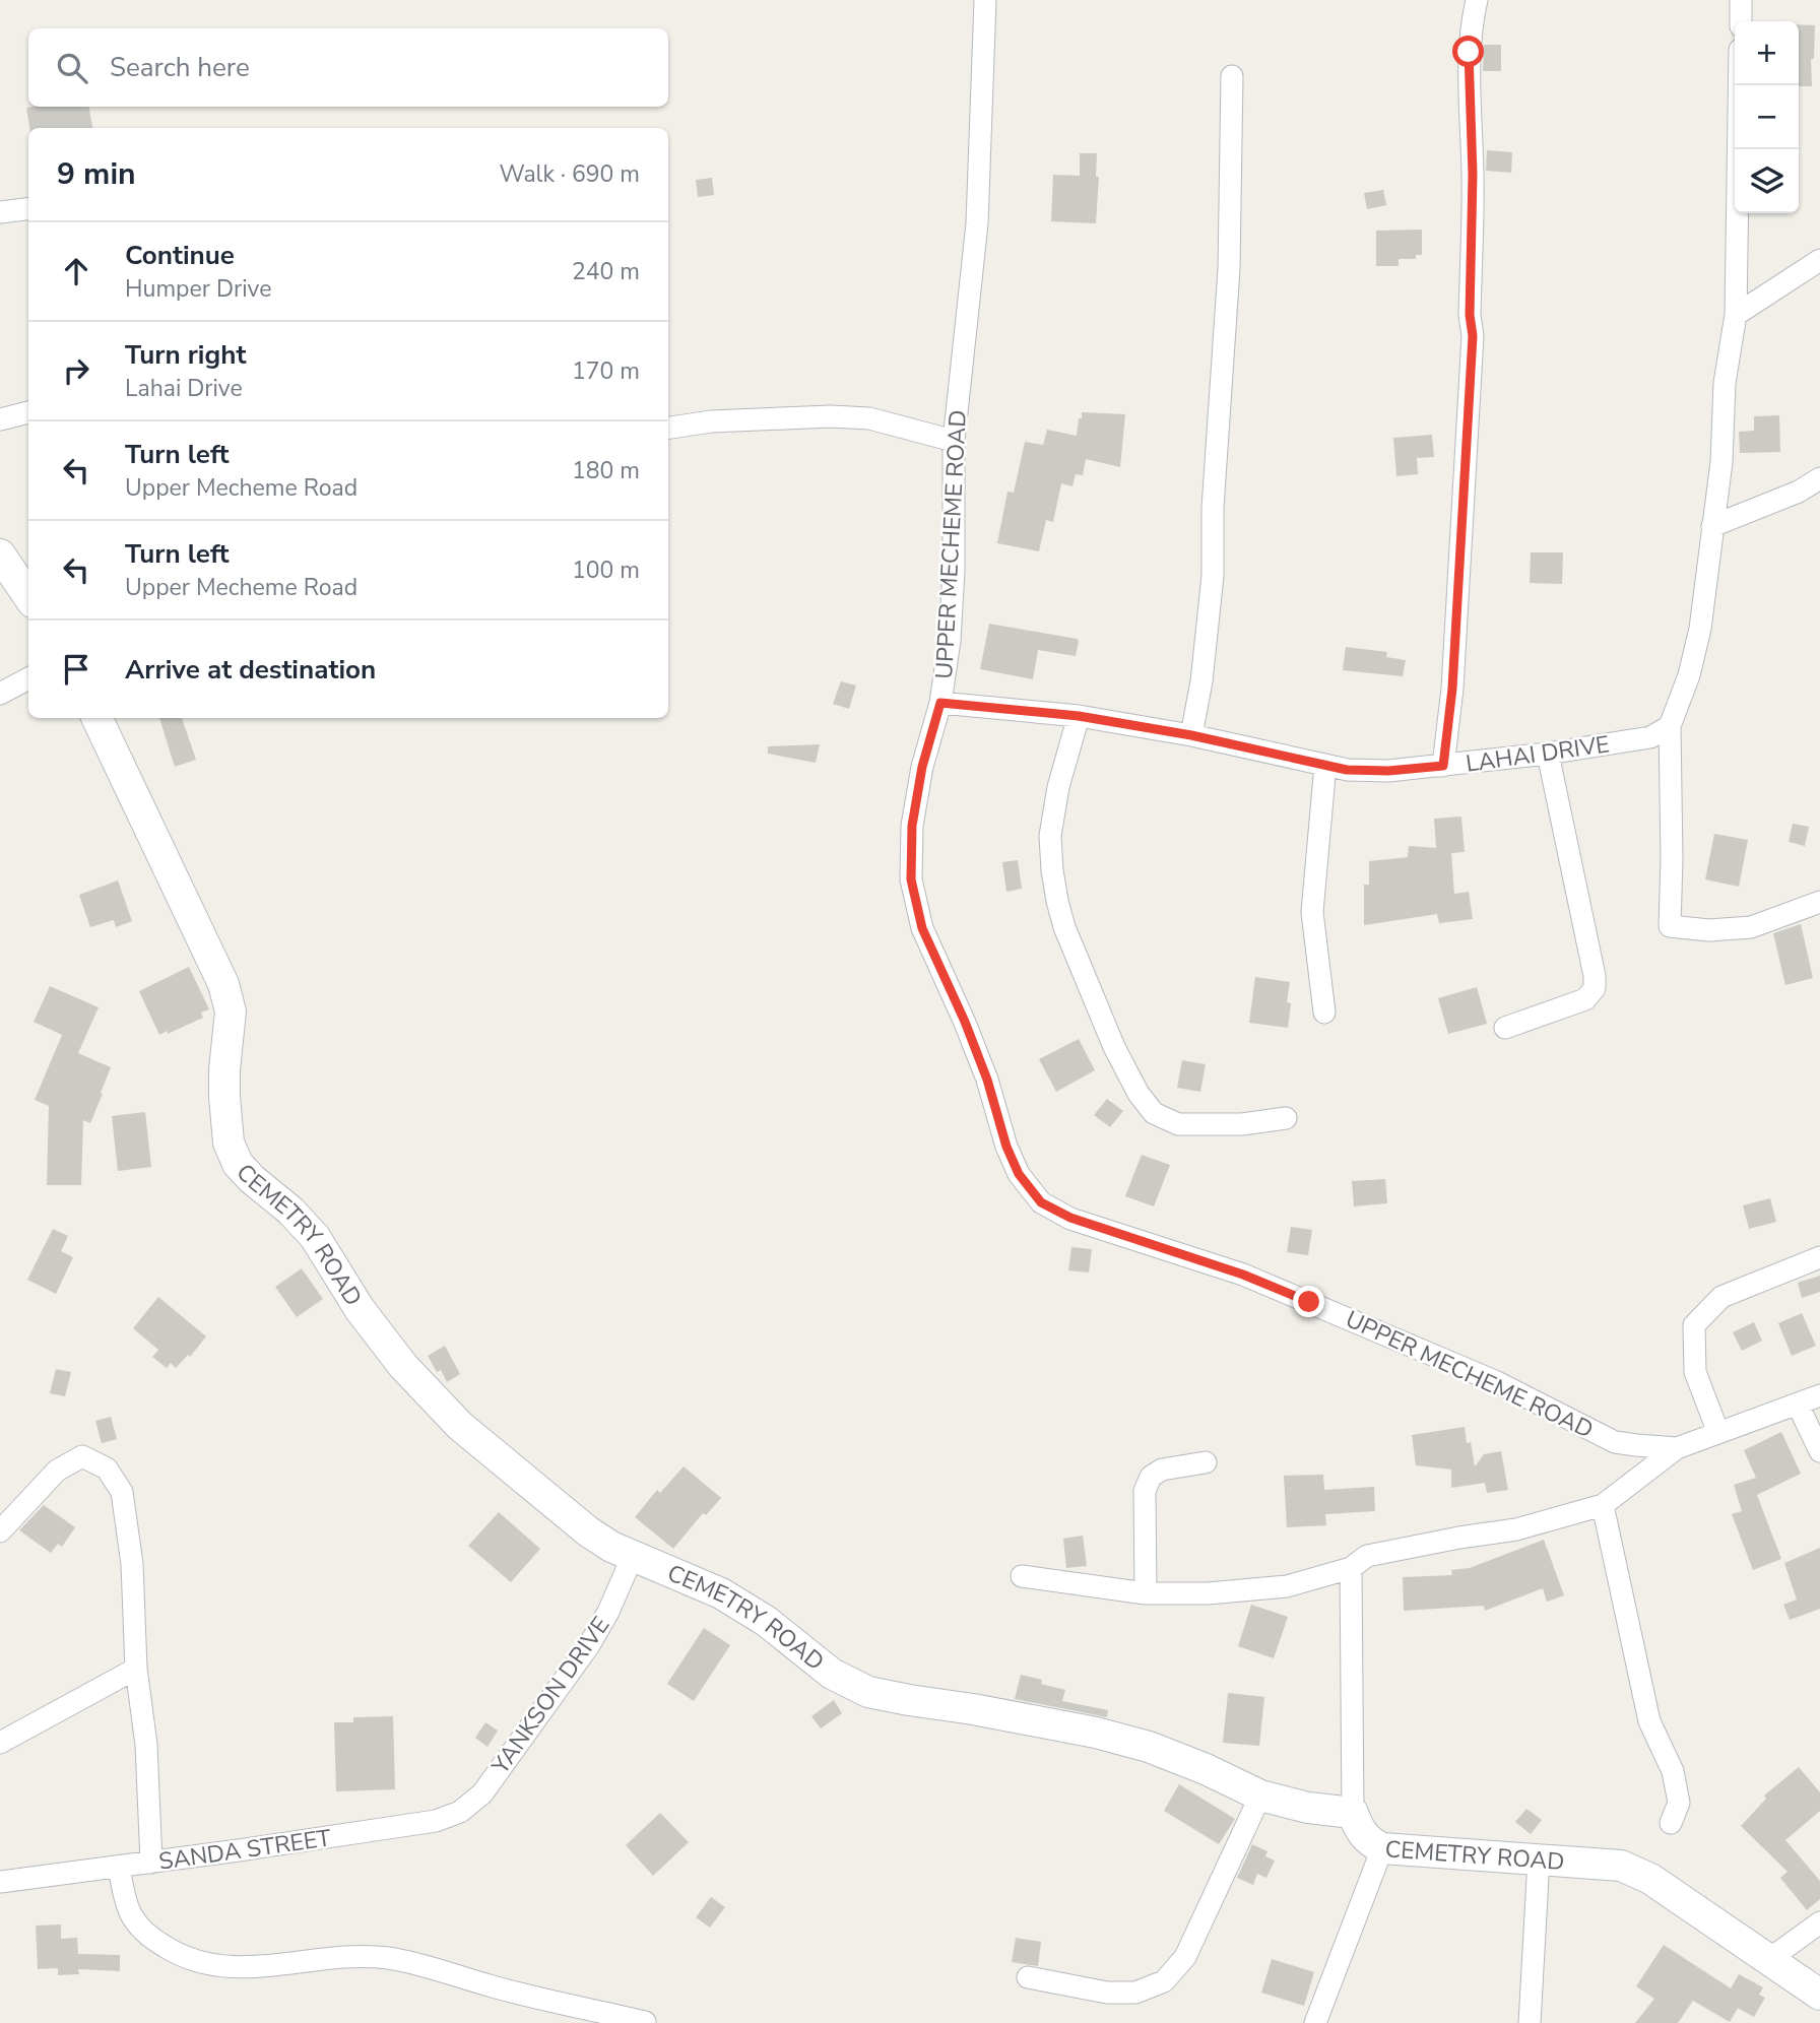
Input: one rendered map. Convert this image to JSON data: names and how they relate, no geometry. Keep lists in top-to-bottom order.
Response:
{
  "streets": {
    "street": [
      "UPPER MECHEME ROAD",
      "LAHAI DRIVE",
      "CEMETRY ROAD",
      "YANKSON DRIVE",
      "SANDA STREET"
    ]
  },
  "crossings": [
    ["UPPER MECHEME ROAD", "LAHAI DRIVE"],
    ["CEMETRY ROAD", "YANKSON DRIVE"],
    ["YANKSON DRIVE", "SANDA STREET"]
  ],
  "page": {
    "map_buttons": ["+", "−"],
    "search": "Search here",
    "heading": ["9 min", "Walk · 690 m"],
    "list": [
      ["Continue", "Humper Drive", "240 m"],
      ["Turn right", "Lahai Drive", "170 m"],
      ["Turn left", "Upper Mecheme Road", "180 m"],
      ["Turn left", "Upper Mecheme Road", "100 m"],
      "Arrive at destination"
    ]
  }
}
